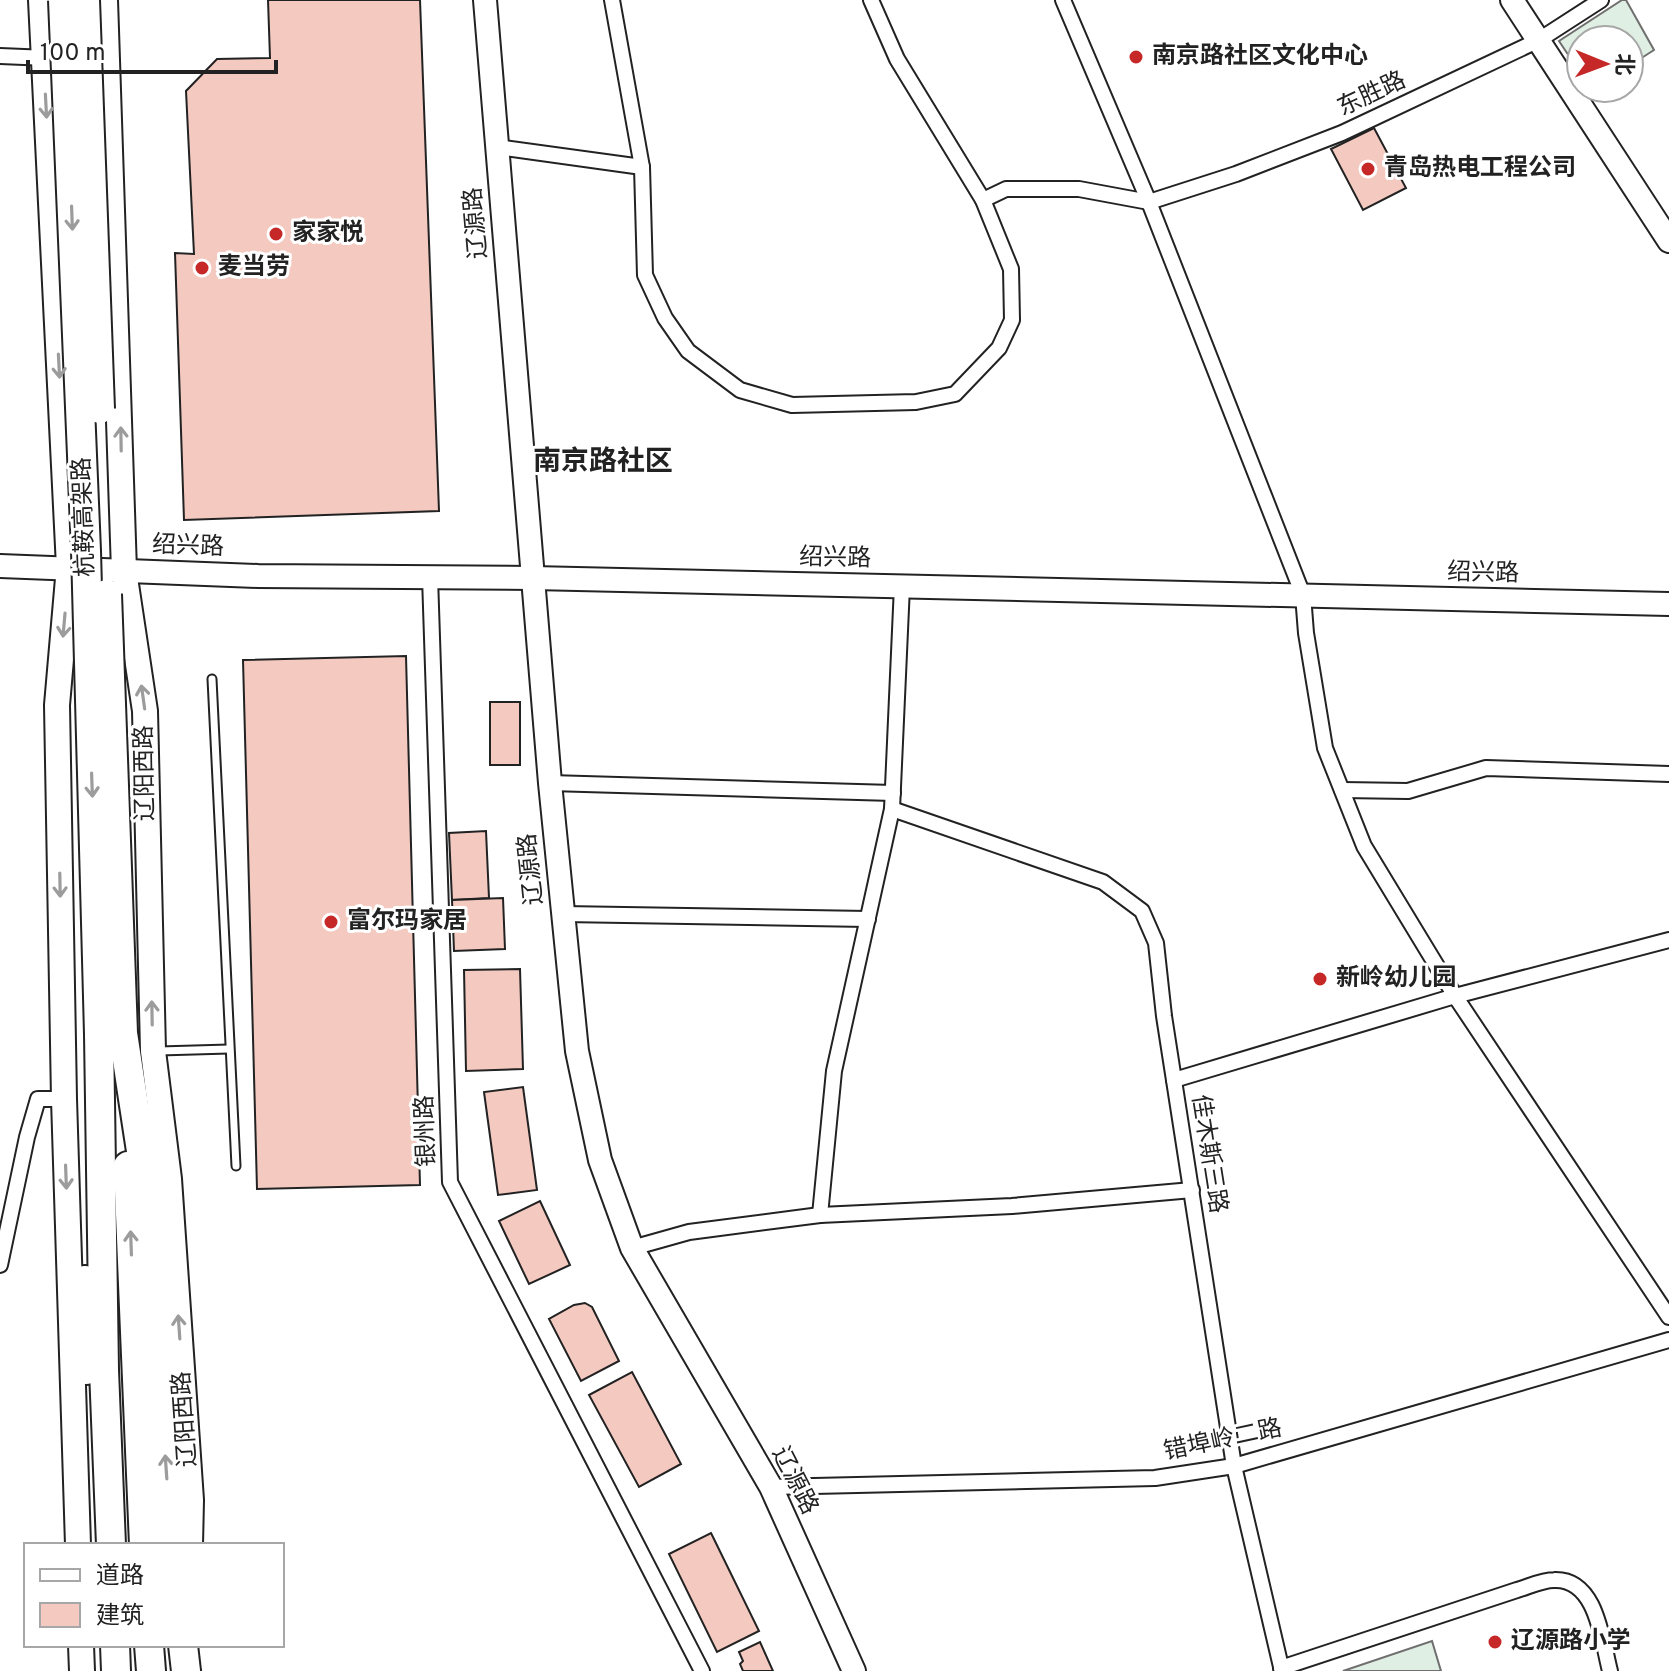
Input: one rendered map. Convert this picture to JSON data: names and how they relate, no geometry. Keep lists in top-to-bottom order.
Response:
{
  "streets": {
    "highway": ["杭鞍高架路", "辽阳西路"],
    "street": [
      "东胜路",
      "辽源路",
      "绍兴路",
      "银州路",
      "佳木斯三路",
      "错埠岭二路"
    ]
  },
  "crossings": [
    ["辽源路", "绍兴路"],
    ["辽源路", "错埠岭二路"],
    ["杭鞍高架路", "辽阳西路"],
    ["绍兴路", "辽阳西路"],
    ["绍兴路", "银州路"],
    ["佳木斯三路", "错埠岭二路"]
  ],
  "districts": ["南京路社区"],
  "places": [
    "南京路社区文化中心",
    "青岛热电工程公司",
    "家家悦",
    "麦当劳",
    "富尔玛家居",
    "新岭幼儿园",
    "辽源路小学"
  ],
  "legend": ["道路", "建筑"],
  "scale_bar": "100 m",
  "north": "right"
}
